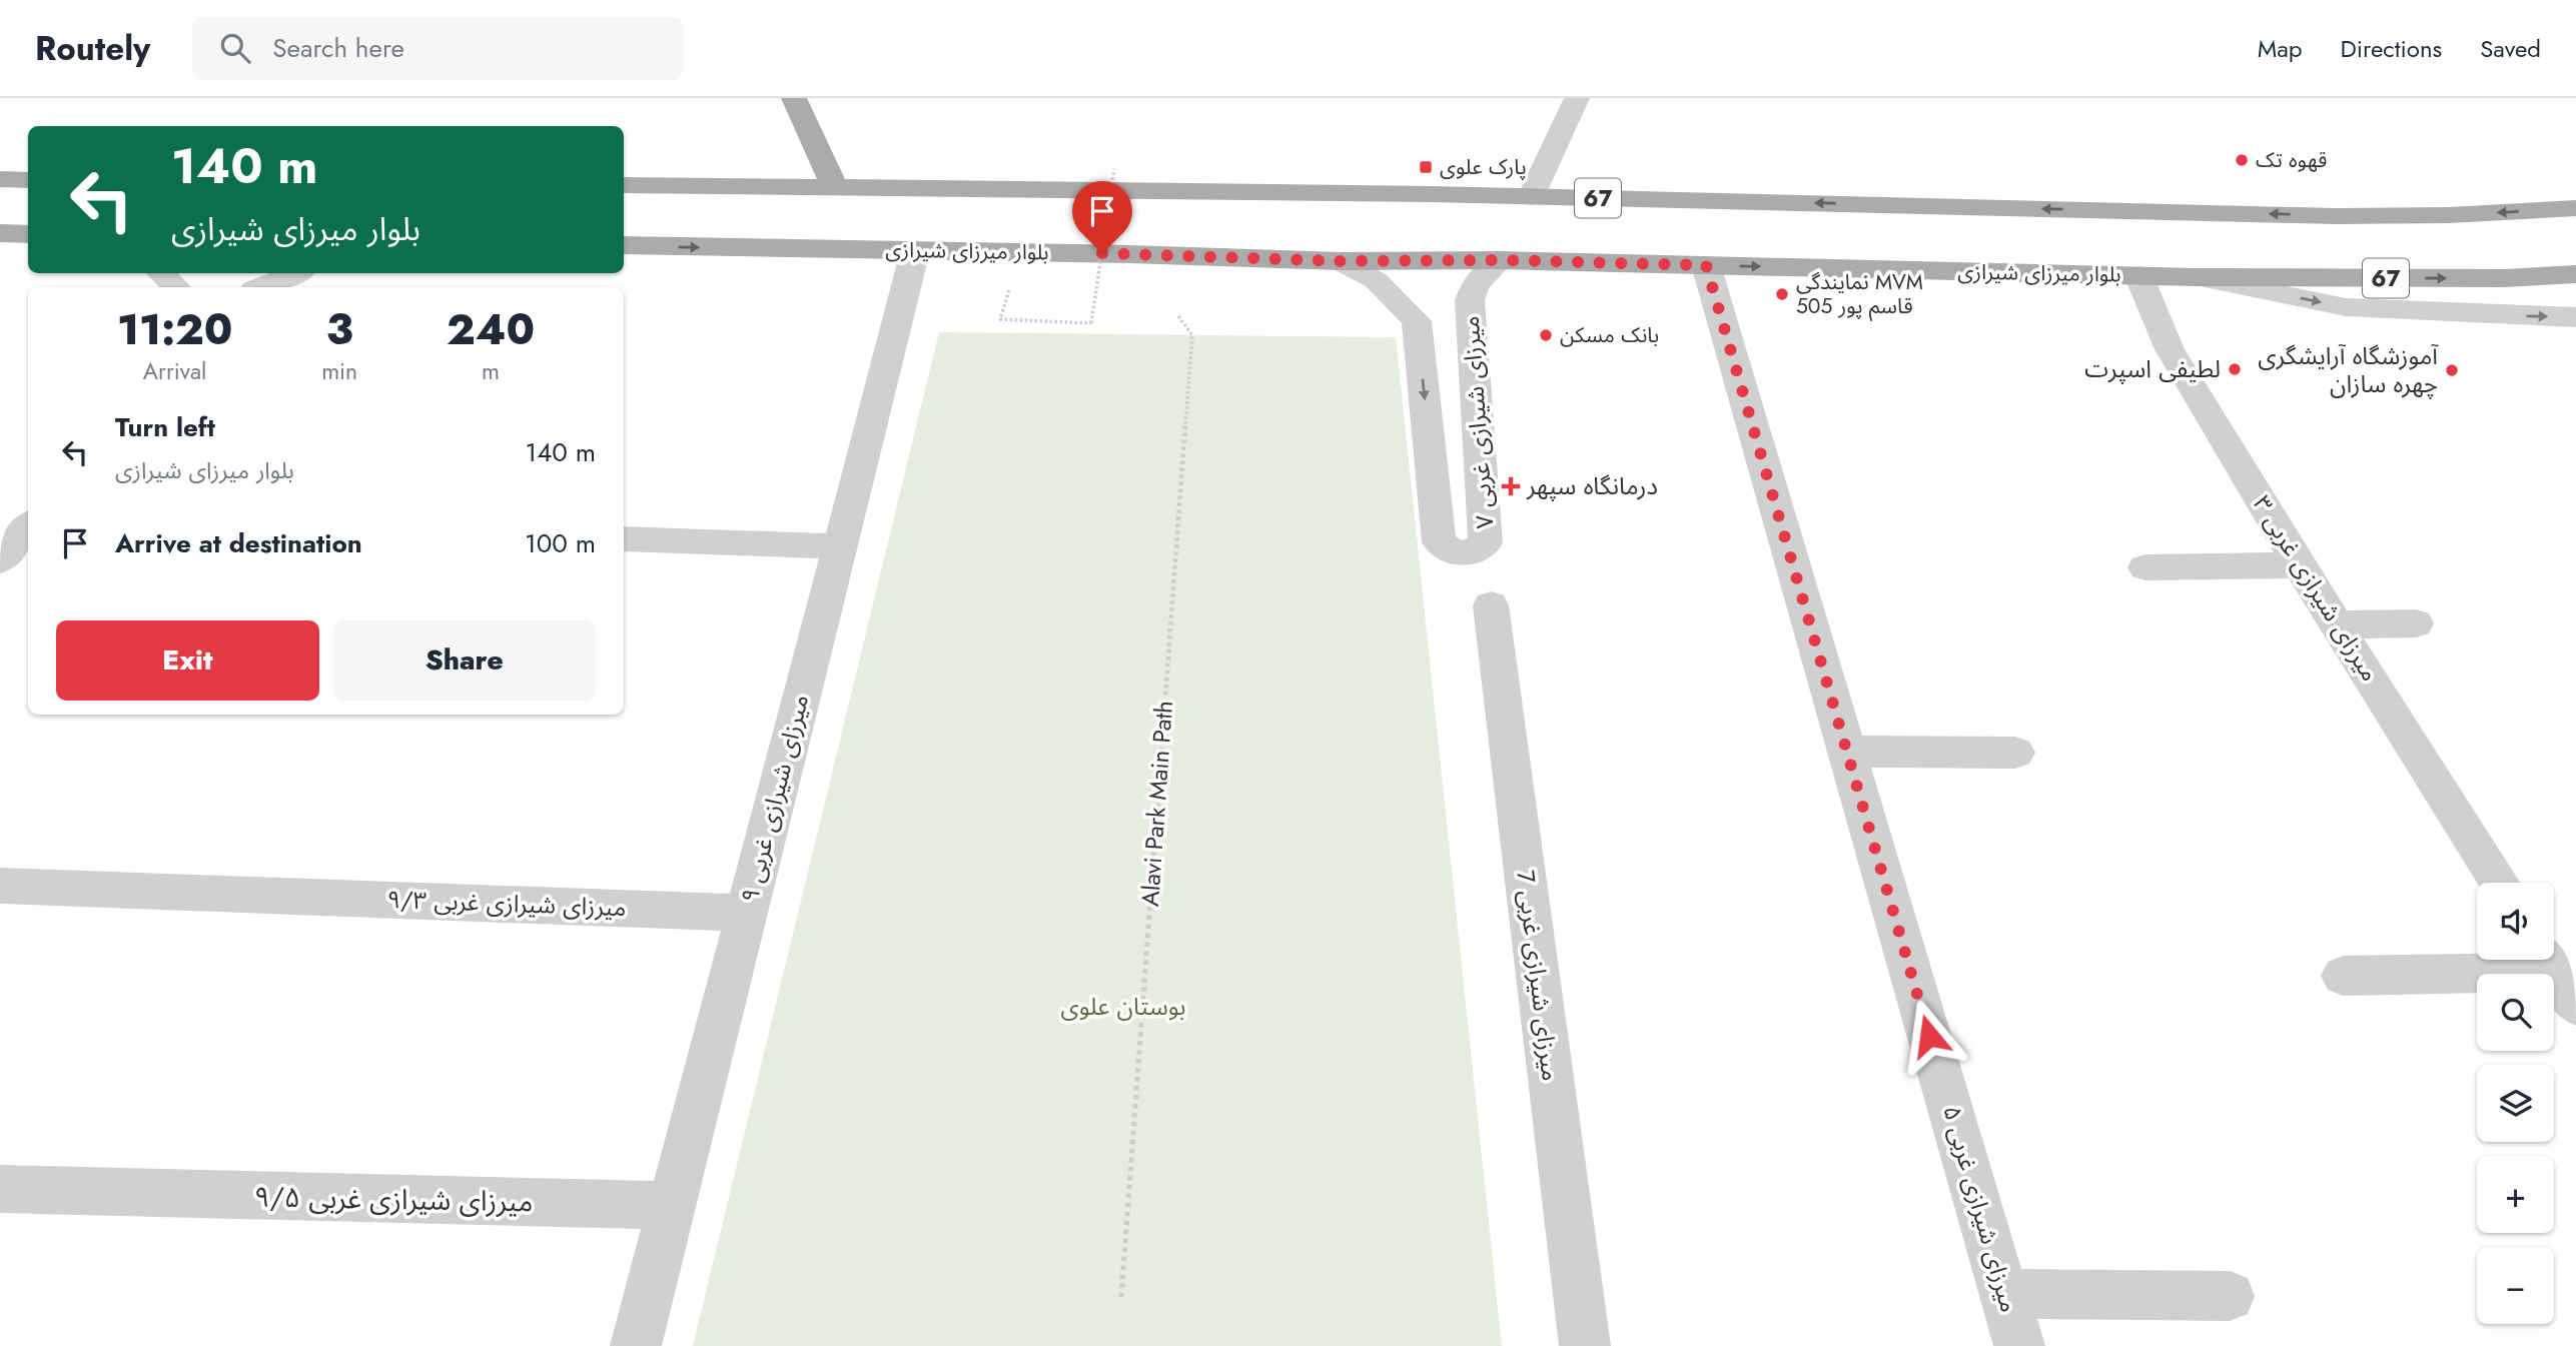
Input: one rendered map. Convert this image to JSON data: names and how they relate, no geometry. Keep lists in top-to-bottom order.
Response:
{
  "streets": {
    "main road": ["67", "بلوار میرزای شیرازی"],
    "street": [
      "۷ میرزای شیرازی غربی",
      "۳ میرزای شیرازی غربی",
      "میرزای شیرازی غربی ۹",
      "میرزای شیرازی غربی ۹/۳",
      "میرزای شیرازی غربی 7",
      "میرزای شیرازی غربی ۹/۵",
      "۵ میرزای شیرازی غربی"
    ],
    "path": ["Alavi Park Main Path"]
  },
  "crossings": [
    ["بلوار میرزای شیرازی", "۷ میرزای شیرازی غربی"],
    ["بلوار میرزای شیرازی", "۳ میرزای شیرازی غربی"],
    ["بلوار میرزای شیرازی", "میرزای شیرازی غربی ۹"],
    ["بلوار میرزای شیرازی", "۵ میرزای شیرازی غربی"],
    ["میرزای شیرازی غربی ۹", "میرزای شیرازی غربی ۹/۳"],
    ["میرزای شیرازی غربی ۹", "میرزای شیرازی غربی ۹/۵"]
  ],
  "parks": ["بوستان علوی"],
  "places": {
    "other": [
      "قهوه تک",
      "نمایندگی MVM 505 قاسم پور",
      "بانک مسکن",
      "لطیفی اسپرت",
      "آموزشگاه آرایشگری چهره سازان"
    ],
    "transit": ["پارک علوی"],
    "health": ["درمانگاه سپهر"]
  },
  "page": {
    "header": "Routely",
    "search": "Search here",
    "nav": ["Map", "Directions", "Saved"],
    "turn": ["140 m", "بلوار میرزای شیرازی"],
    "eta": [
      "11:20",
      "Arrival",
      "3",
      "min",
      "240",
      "m"
    ],
    "list": [
      {
        "name": "Turn left",
        "note": "بلوار میرزای شیرازی",
        "value": "140 m"
      },
      {
        "name": "Arrive at destination",
        "value": "100 m"
      }
    ],
    "buttons": ["Exit", "Share"],
    "map_buttons": ["+", "−"]
  }
}
